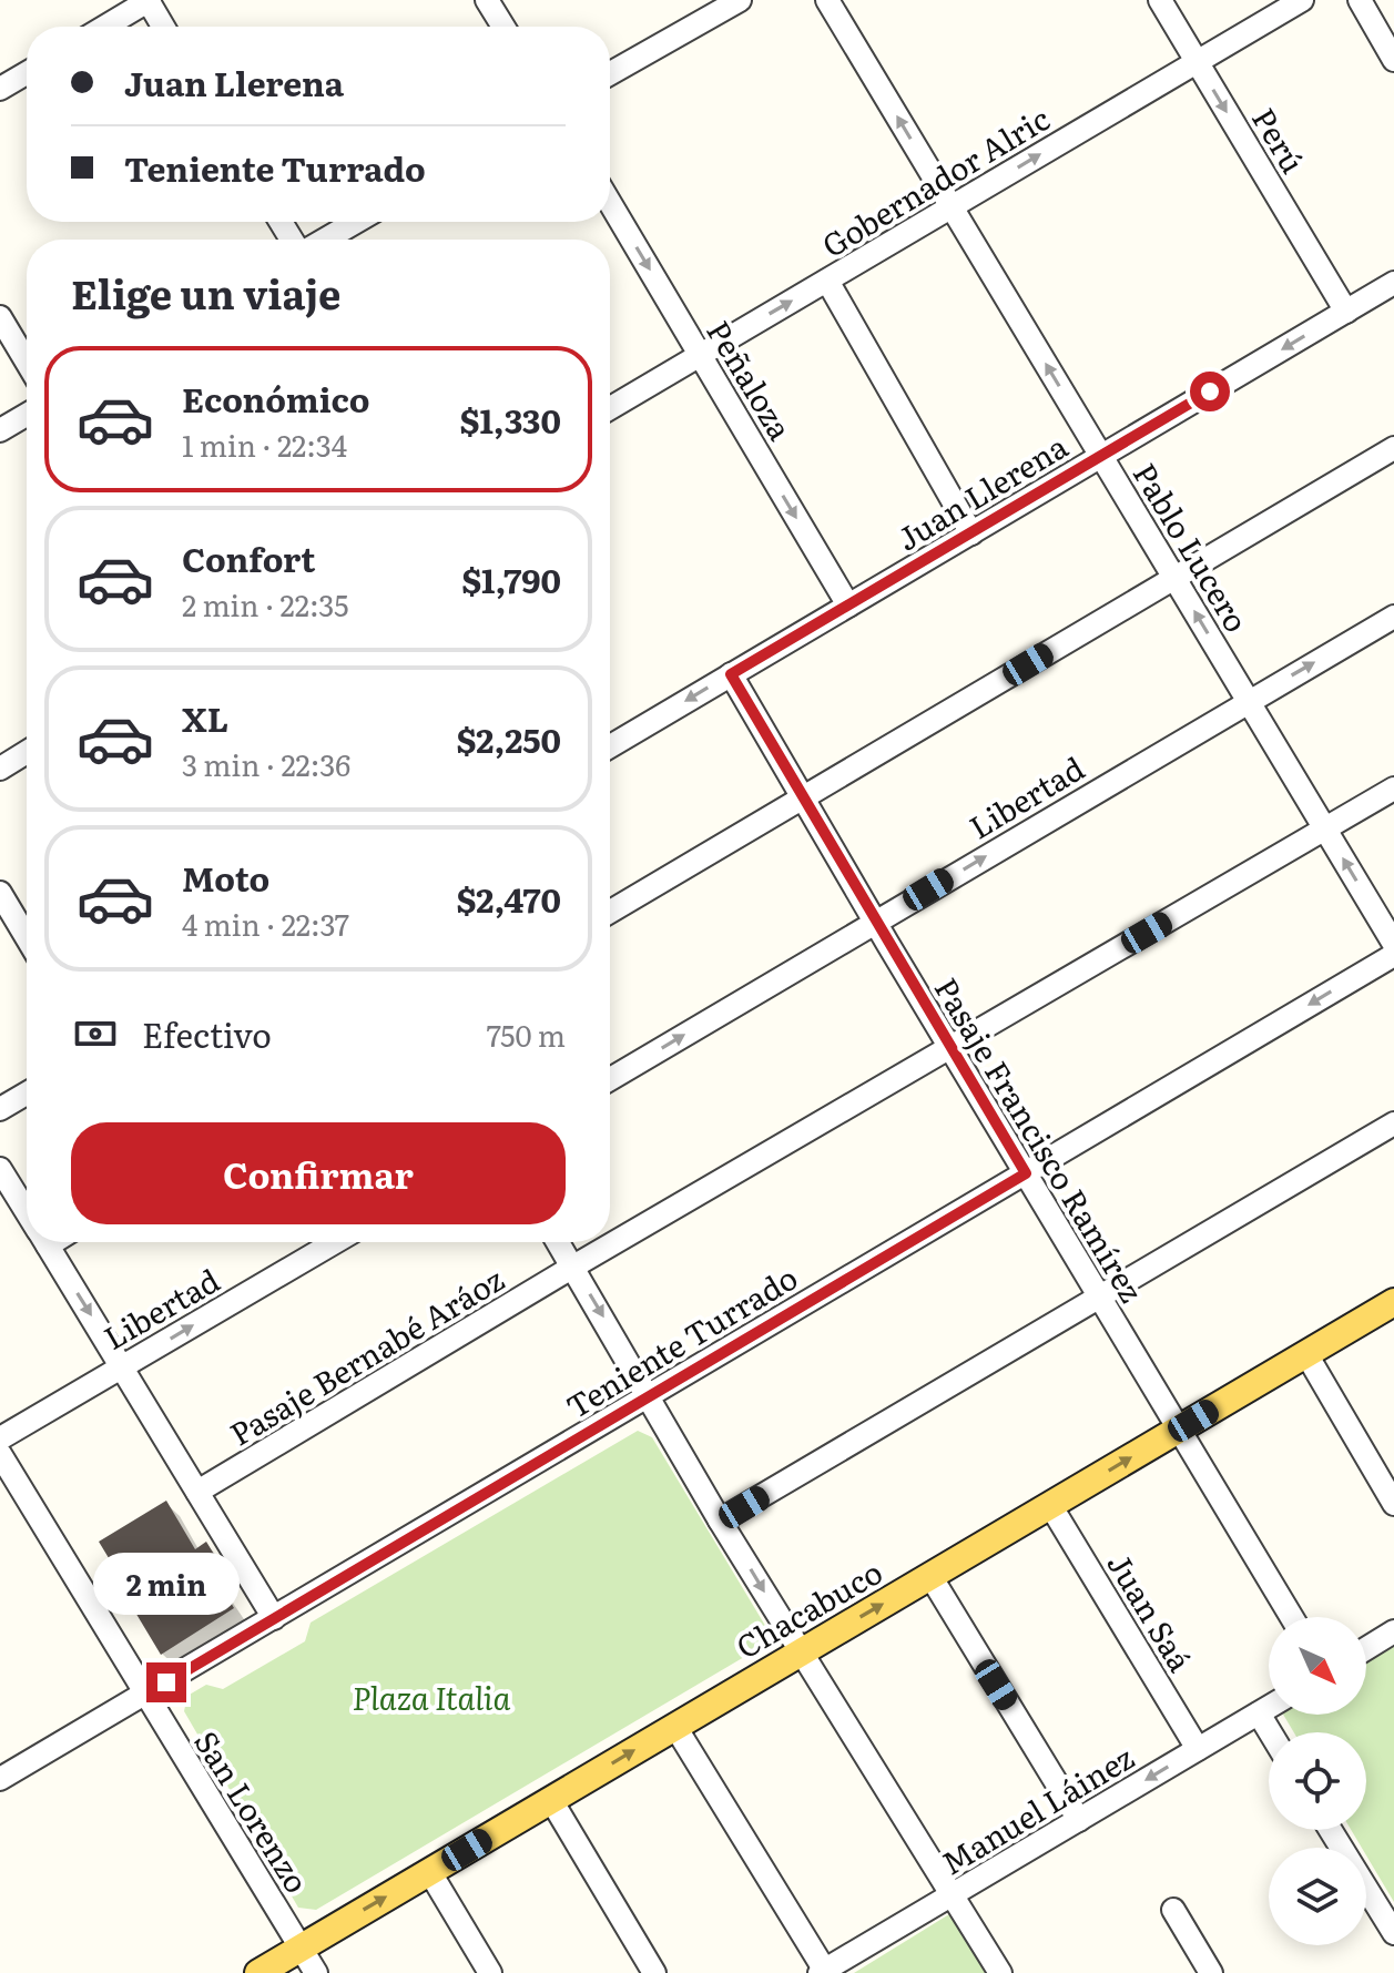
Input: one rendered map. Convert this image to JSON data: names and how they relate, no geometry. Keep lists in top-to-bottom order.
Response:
{
  "streets": {
    "main road": ["Chacabuco"],
    "street": [
      "Perú",
      "Gobernador Alric",
      "Peñaloza",
      "Juan Llerena",
      "Pablo Lucero",
      "Libertad",
      "Pasaje Francisco Ramírez",
      "Teniente Turrado",
      "Pasaje Bernabé Aráoz",
      "Juan Saá",
      "Manuel Láinez",
      "San Lorenzo"
    ]
  },
  "crossings": [
    ["Perú", "Gobernador Alric"],
    ["Perú", "Juan Llerena"],
    ["Gobernador Alric", "Peñaloza"],
    ["Gobernador Alric", "Pablo Lucero"],
    ["Peñaloza", "Juan Llerena"],
    ["Juan Llerena", "Pablo Lucero"],
    ["Juan Llerena", "Pasaje Francisco Ramírez"],
    ["Pablo Lucero", "Libertad"],
    ["Pablo Lucero", "Pasaje Bernabé Aráoz"],
    ["Libertad", "Pasaje Francisco Ramírez"],
    ["Pasaje Francisco Ramírez", "Teniente Turrado"],
    ["Pasaje Francisco Ramírez", "Pasaje Bernabé Aráoz"],
    ["Pasaje Francisco Ramírez", "Chacabuco"],
    ["Teniente Turrado", "San Lorenzo"],
    ["Chacabuco", "Juan Saá"],
    ["Chacabuco", "San Lorenzo"],
    ["Juan Saá", "Manuel Láinez"]
  ],
  "one_way": ["Perú", "Gobernador Alric", "Chacabuco"],
  "parks": ["Plaza Italia"],
  "north": "bottom right",
  "page": {
    "banner": ["Juan Llerena", "Teniente Turrado"],
    "heading": "Elige un viaje",
    "list": [
      {
        "name": "Económico",
        "note": "1 min · 22:34",
        "value": "$1,330"
      },
      {
        "name": "Confort",
        "note": "2 min · 22:35",
        "value": "$1,790"
      },
      {
        "name": "XL",
        "note": "3 min · 22:36",
        "value": "$2,250"
      },
      {
        "name": "Moto",
        "note": "4 min · 22:37",
        "value": "$2,470"
      }
    ],
    "pay": ["Efectivo", "750 m"],
    "buttons": "Confirmar",
    "bubble": "2 min"
  }
}
